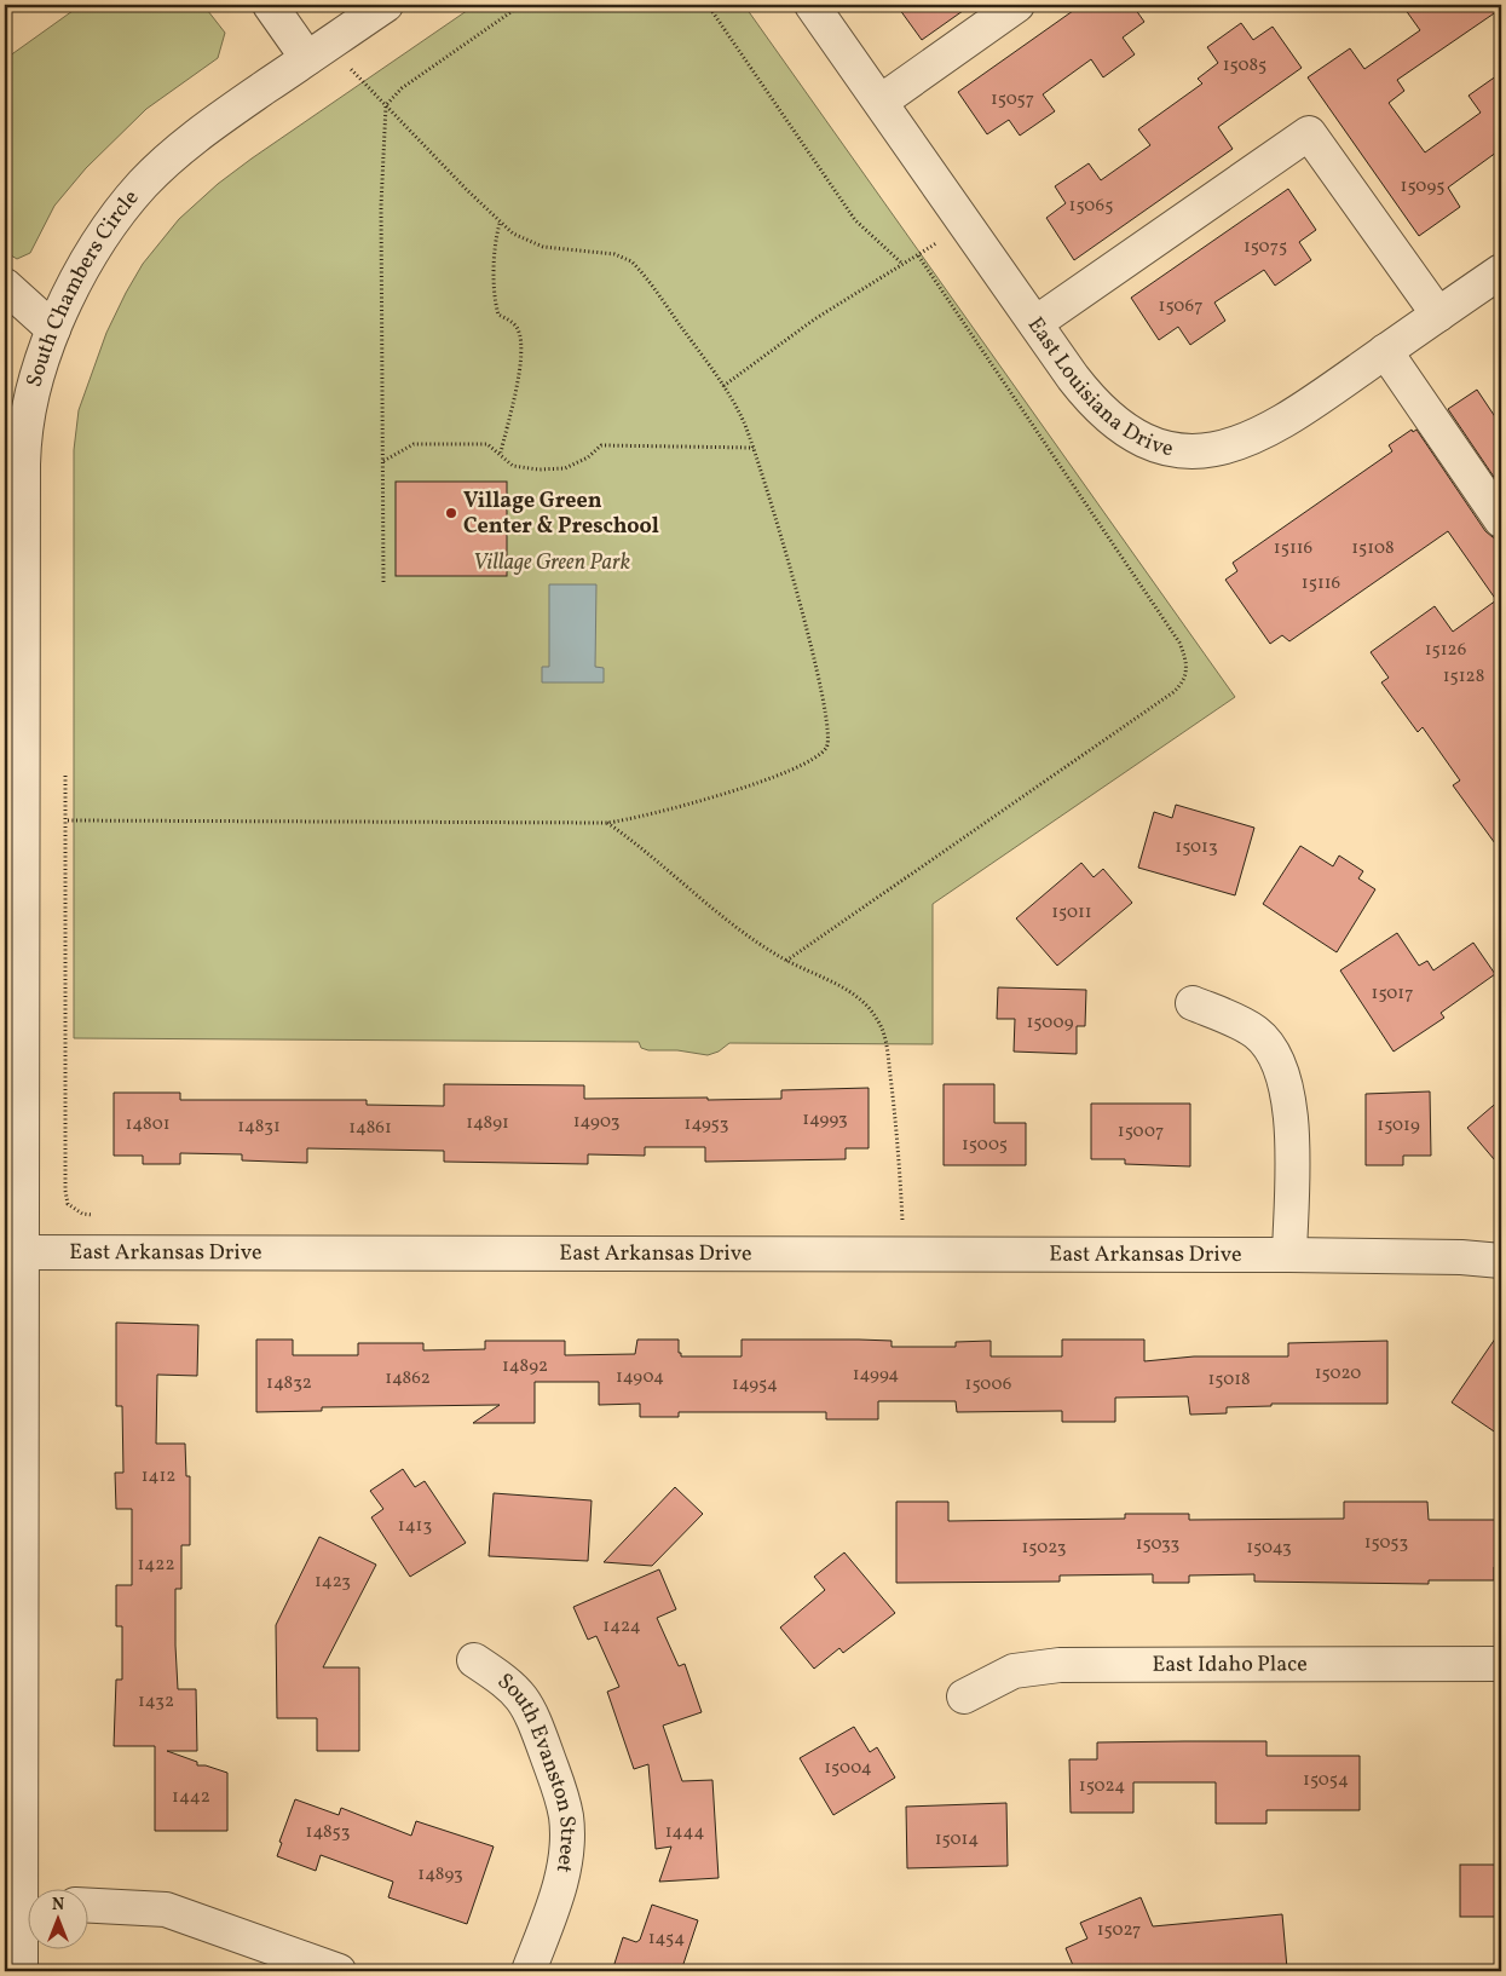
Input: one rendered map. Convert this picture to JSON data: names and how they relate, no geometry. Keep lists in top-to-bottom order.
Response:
{
  "streets": {
    "street": [
      "South Chambers Circle",
      "East Louisiana Drive",
      "East Arkansas Drive",
      "East Idaho Place",
      "South Evanston Street"
    ]
  },
  "crossings": [
    ["South Chambers Circle", "East Arkansas Drive"]
  ],
  "parks": ["Village Green Park"],
  "places": ["Village Green Center & Preschool"],
  "house_numbers": [
    "15085",
    "15057",
    "15095",
    "15065",
    "15075",
    "15067",
    "15116",
    "15108",
    "15116",
    "15126",
    "15128",
    "15013",
    "15011",
    "15017",
    "15009",
    "14993",
    "14903",
    "14891",
    "14801",
    "14953",
    "15019",
    "14831",
    "14861",
    "15007",
    "15005",
    "14892",
    "15020",
    "14994",
    "14904",
    "14862",
    "15018",
    "14832",
    "14954",
    "15006",
    "1412",
    "1413",
    "15053",
    "15033",
    "15023",
    "15043",
    "1422",
    "1423",
    "1424",
    "1432",
    "15004",
    "15054",
    "15024",
    "1442",
    "14853",
    "1444",
    "15014",
    "14893",
    "15027",
    "1454"
  ],
  "north": "top"
}
